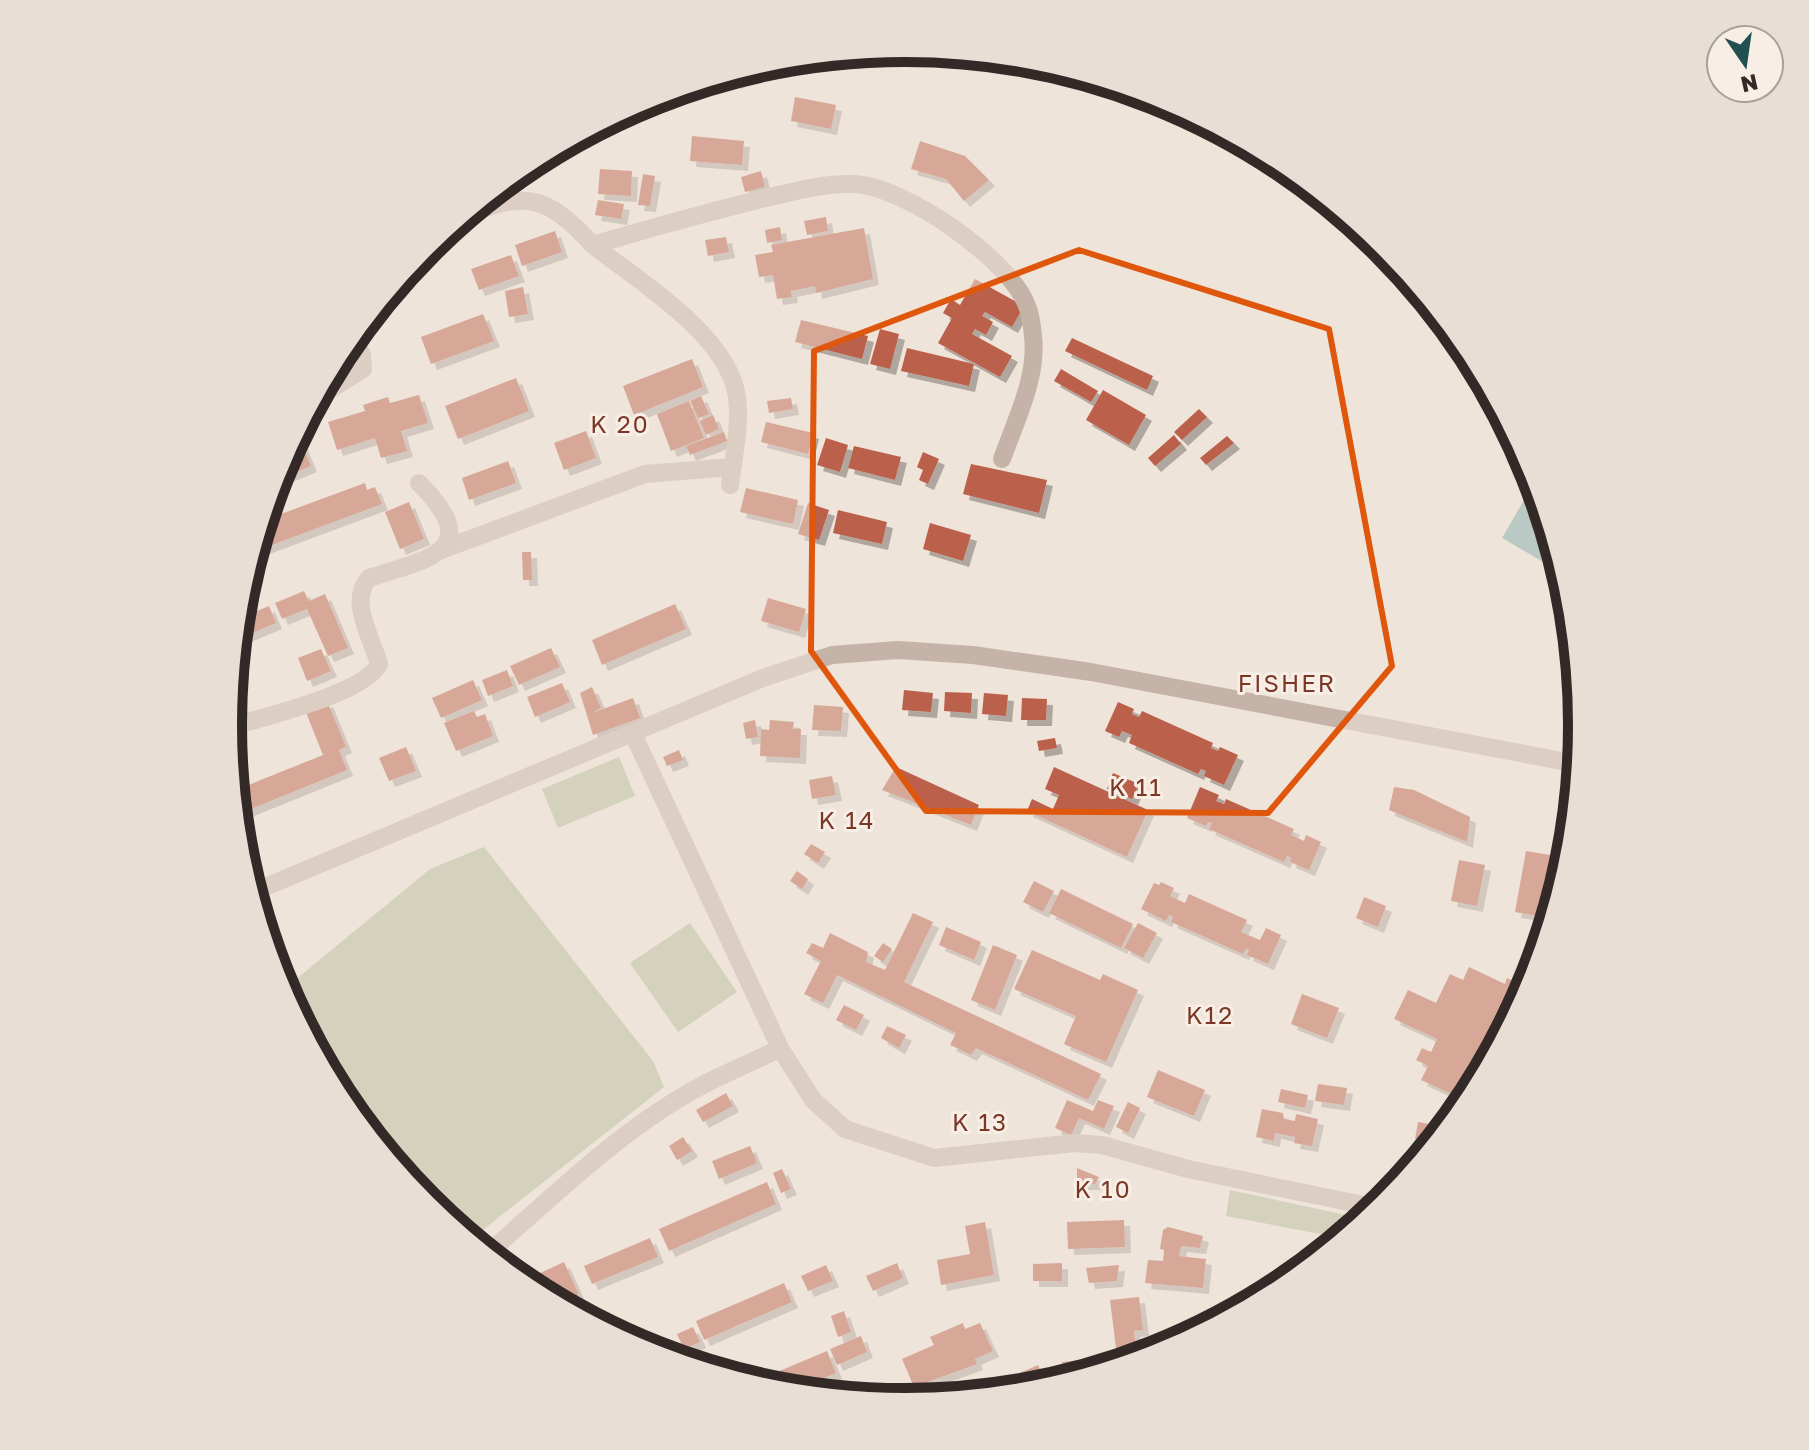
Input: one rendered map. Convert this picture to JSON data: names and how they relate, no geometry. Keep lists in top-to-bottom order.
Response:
{
  "districts": [
    "K 20",
    "FISHER",
    "K 11",
    "K 14",
    "K12",
    "K 13",
    "K 10"
  ],
  "north": "bottom"
}
